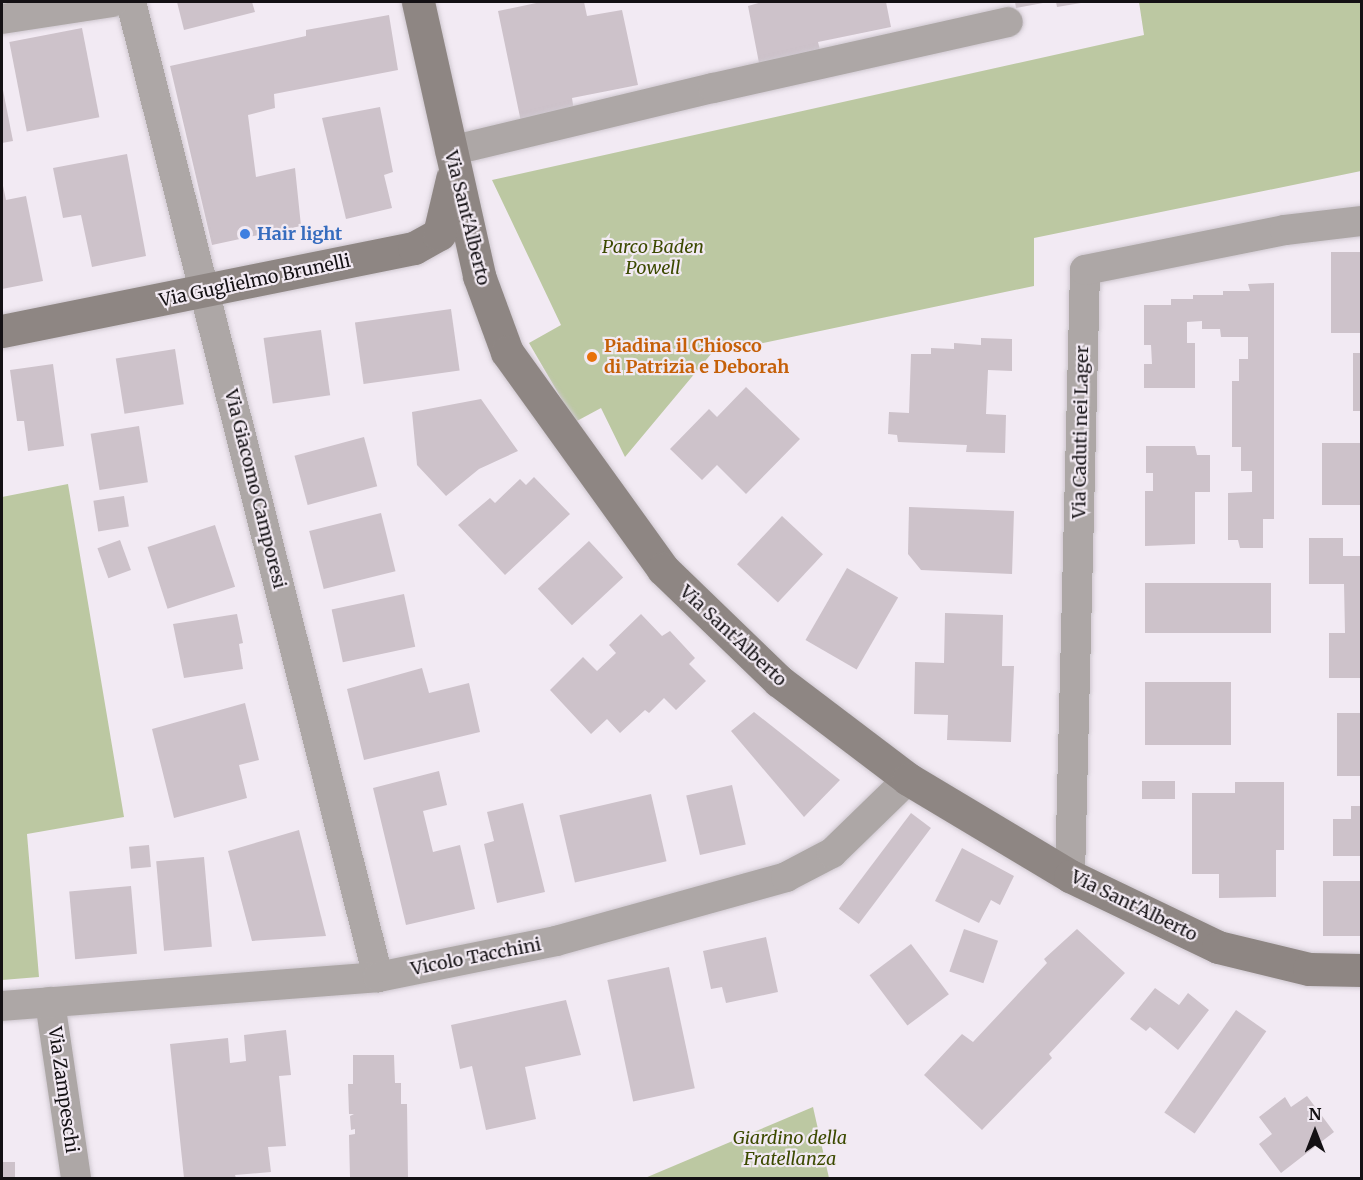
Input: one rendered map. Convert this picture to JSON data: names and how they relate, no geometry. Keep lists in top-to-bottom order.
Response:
{
  "streets": {
    "street": [
      "Via Sant'Alberto",
      "Via Guglielmo Brunelli",
      "Via Caduti nei Lager",
      "Via Giacomo Camporesi",
      "Vicolo Tacchini",
      "Via Zampeschi"
    ]
  },
  "crossings": [
    ["Via Sant'Alberto", "Via Guglielmo Brunelli"],
    ["Via Sant'Alberto", "Via Caduti nei Lager"],
    ["Via Sant'Alberto", "Vicolo Tacchini"],
    ["Via Guglielmo Brunelli", "Via Giacomo Camporesi"],
    ["Via Giacomo Camporesi", "Vicolo Tacchini"],
    ["Vicolo Tacchini", "Via Zampeschi"]
  ],
  "parks": ["Parco Baden Powell", "Giardino della Fratellanza"],
  "places": ["Hair light", "Piadina il Chiosco di Patrizia e Deborah"],
  "north": "top"
}
